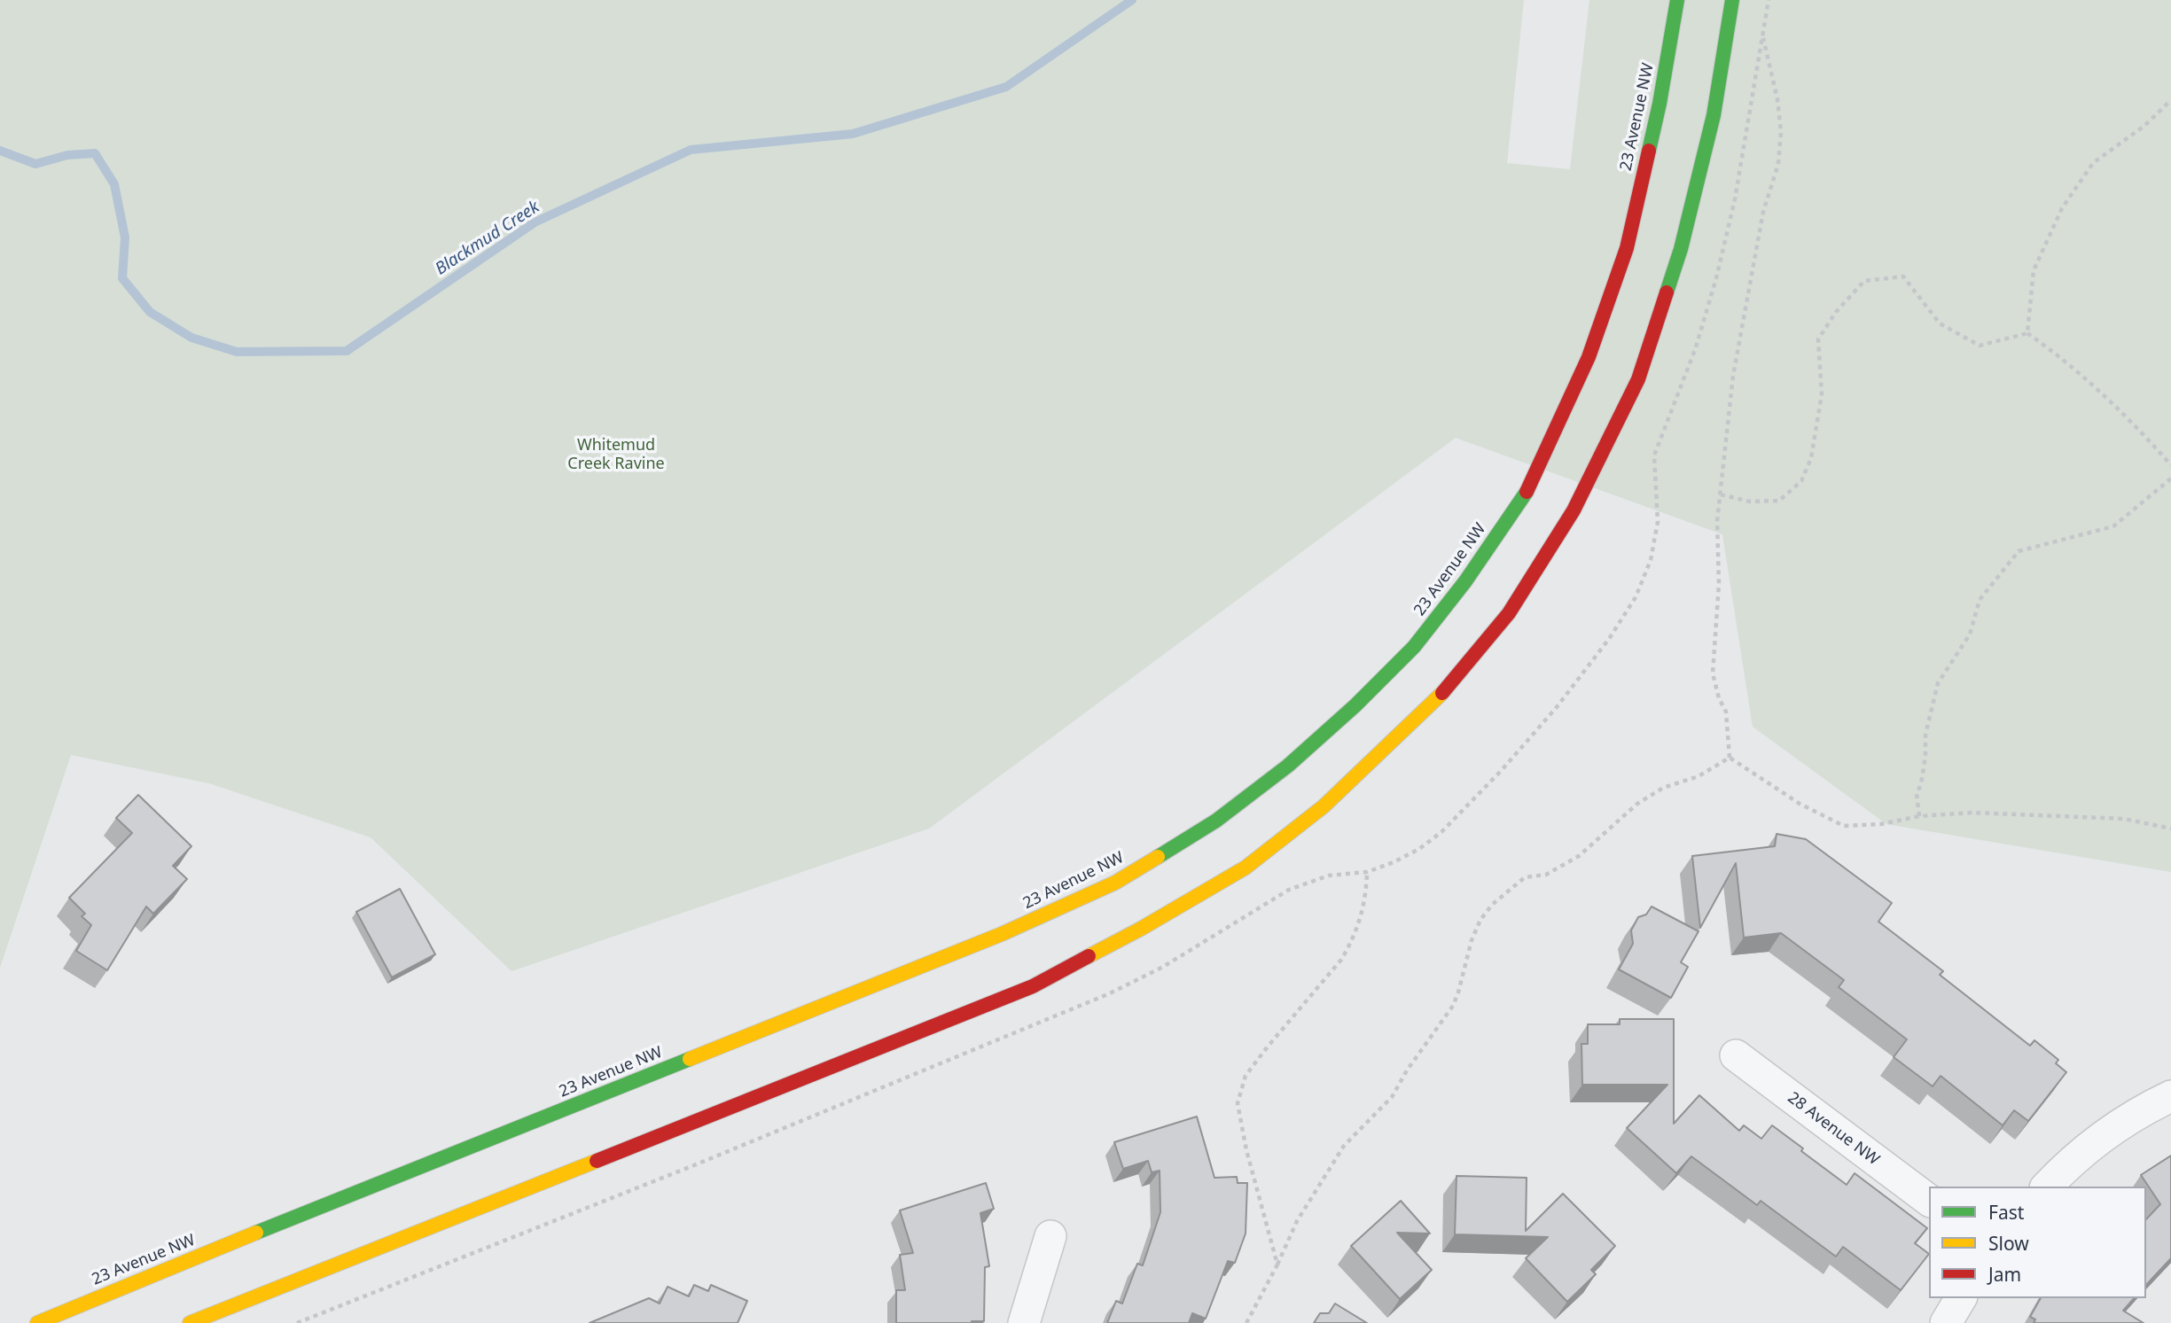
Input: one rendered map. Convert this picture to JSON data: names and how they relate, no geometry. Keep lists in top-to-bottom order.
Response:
{
  "streets": {
    "main road": ["23 Avenue NW"],
    "street": ["28 Avenue NW"]
  },
  "water": ["Blackmud Creek"],
  "parks": ["Whitemud Creek Ravine"],
  "legend": ["Fast", "Slow", "Jam"]
}
